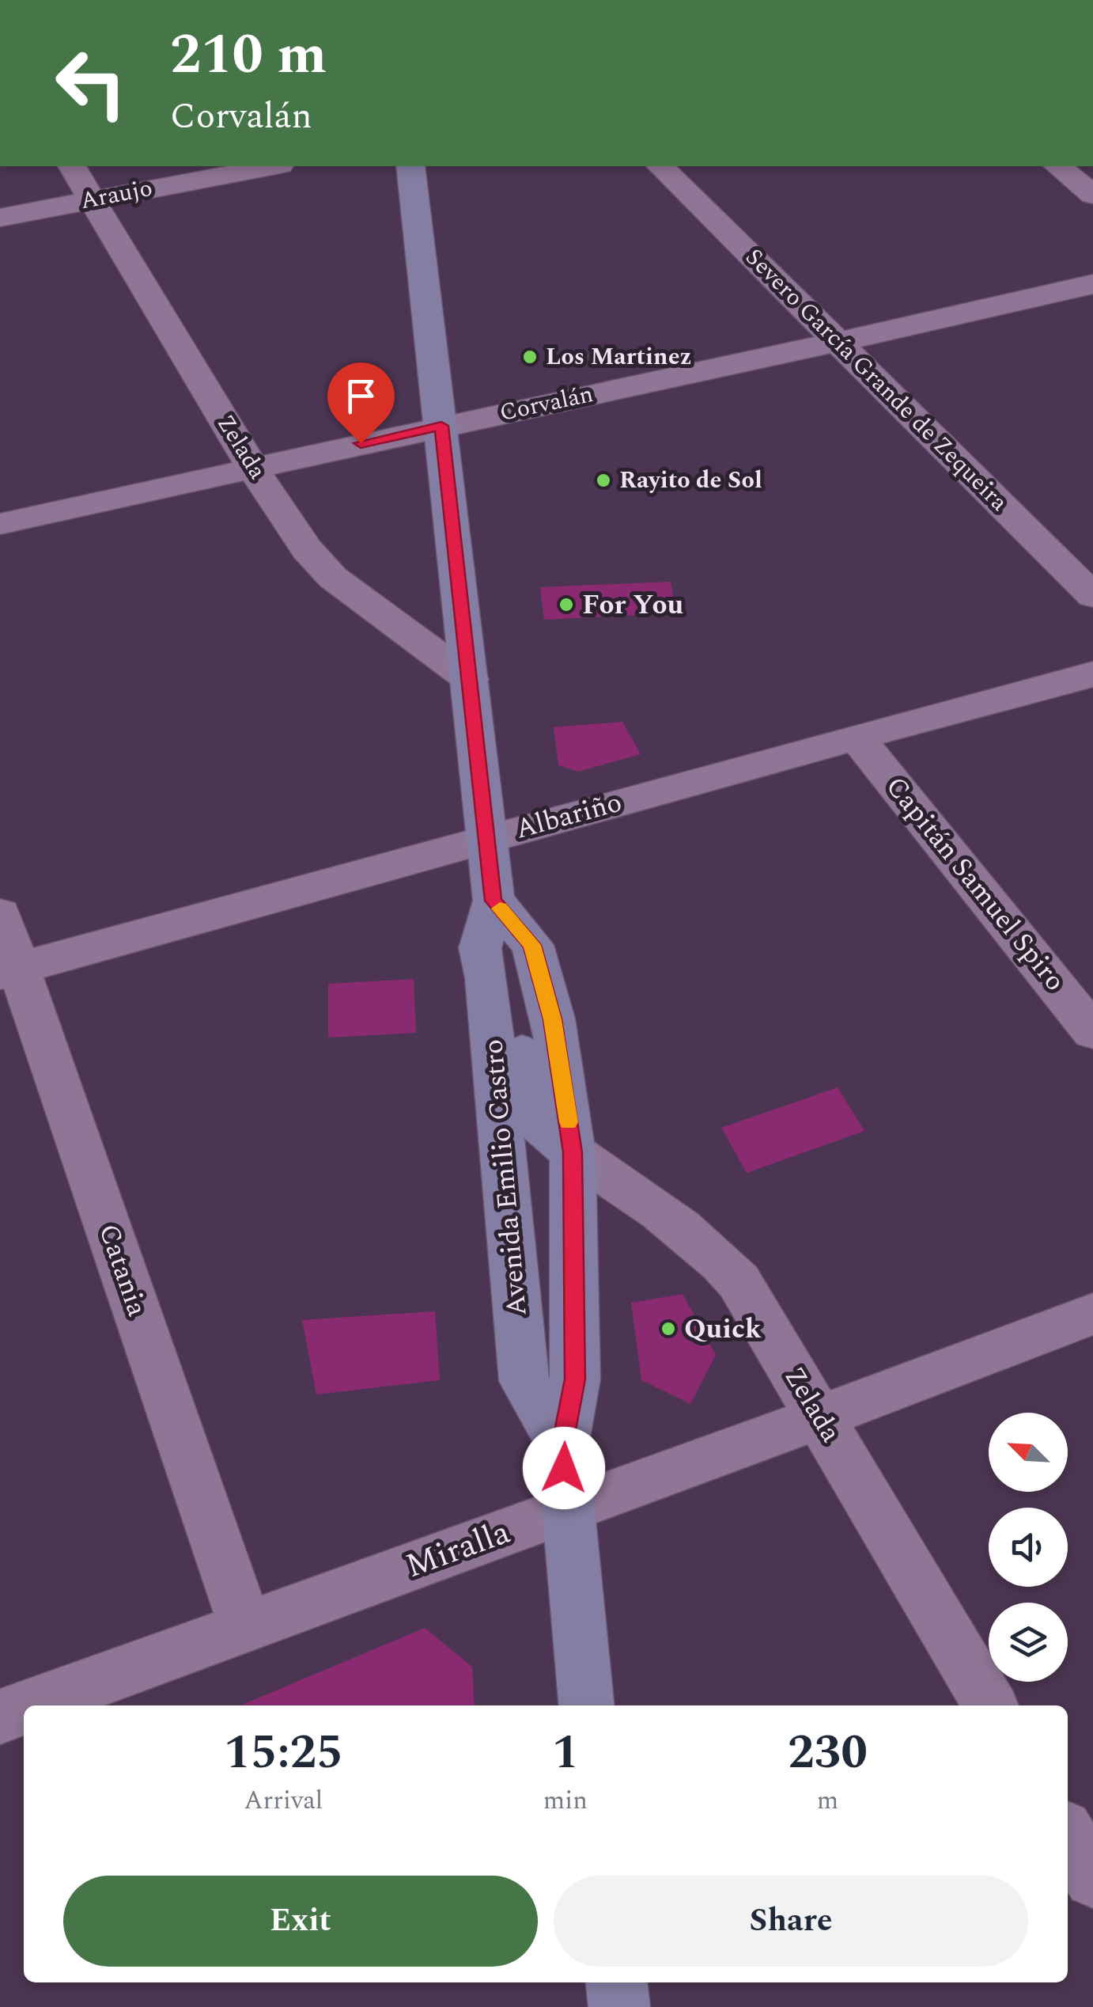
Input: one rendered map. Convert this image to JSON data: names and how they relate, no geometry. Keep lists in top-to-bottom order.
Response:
{
  "streets": {
    "main road": ["Avenida Emilio Castro"],
    "street": [
      "Araujo",
      "Severo García Grande de Zequeira",
      "Corvalán",
      "Zelada",
      "Albariño",
      "Capitán Samuel Spiro",
      "Catania",
      "Miralla"
    ]
  },
  "crossings": [
    ["Araujo", "Zelada"],
    ["Severo García Grande de Zequeira", "Corvalán"],
    ["Corvalán", "Zelada"],
    ["Corvalán", "Avenida Emilio Castro"],
    ["Zelada", "Avenida Emilio Castro"],
    ["Zelada", "Miralla"],
    ["Albariño", "Capitán Samuel Spiro"],
    ["Albariño", "Avenida Emilio Castro"],
    ["Albariño", "Catania"],
    ["Avenida Emilio Castro", "Miralla"],
    ["Catania", "Miralla"]
  ],
  "places": [
    "Los Martinez",
    "Rayito de Sol",
    "For You",
    "Quick"
  ],
  "north": "top left",
  "page": {
    "turn": ["210 m", "Corvalán"],
    "eta": [
      "15:25",
      "Arrival",
      "1",
      "min",
      "230",
      "m"
    ],
    "buttons": ["Exit", "Share"]
  }
}
